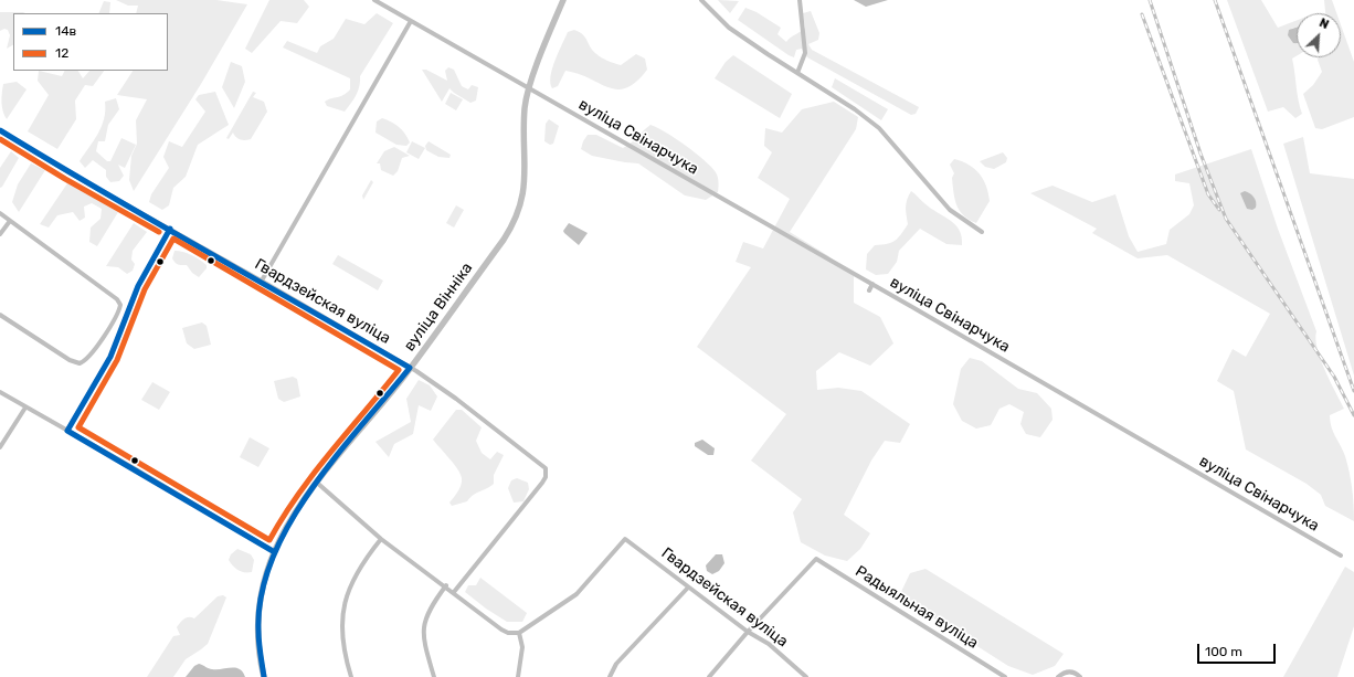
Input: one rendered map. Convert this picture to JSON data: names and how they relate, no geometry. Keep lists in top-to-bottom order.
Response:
{
  "streets": {
    "street": [
      "вуліца Свінарчука",
      "Гвардзейская вуліца",
      "вуліца Вінніка",
      "Радыяльная вуліца"
    ]
  },
  "crossings": [
    ["вуліца Свінарчука", "вуліца Вінніка"],
    ["Гвардзейская вуліца", "вуліца Вінніка"],
    ["Гвардзейская вуліца", "Радыяльная вуліца"]
  ],
  "lines": ["transit line 14в", "transit line 12"],
  "legend": ["14в", "12"],
  "scale_bar": "100 m",
  "north": "top right"
}
